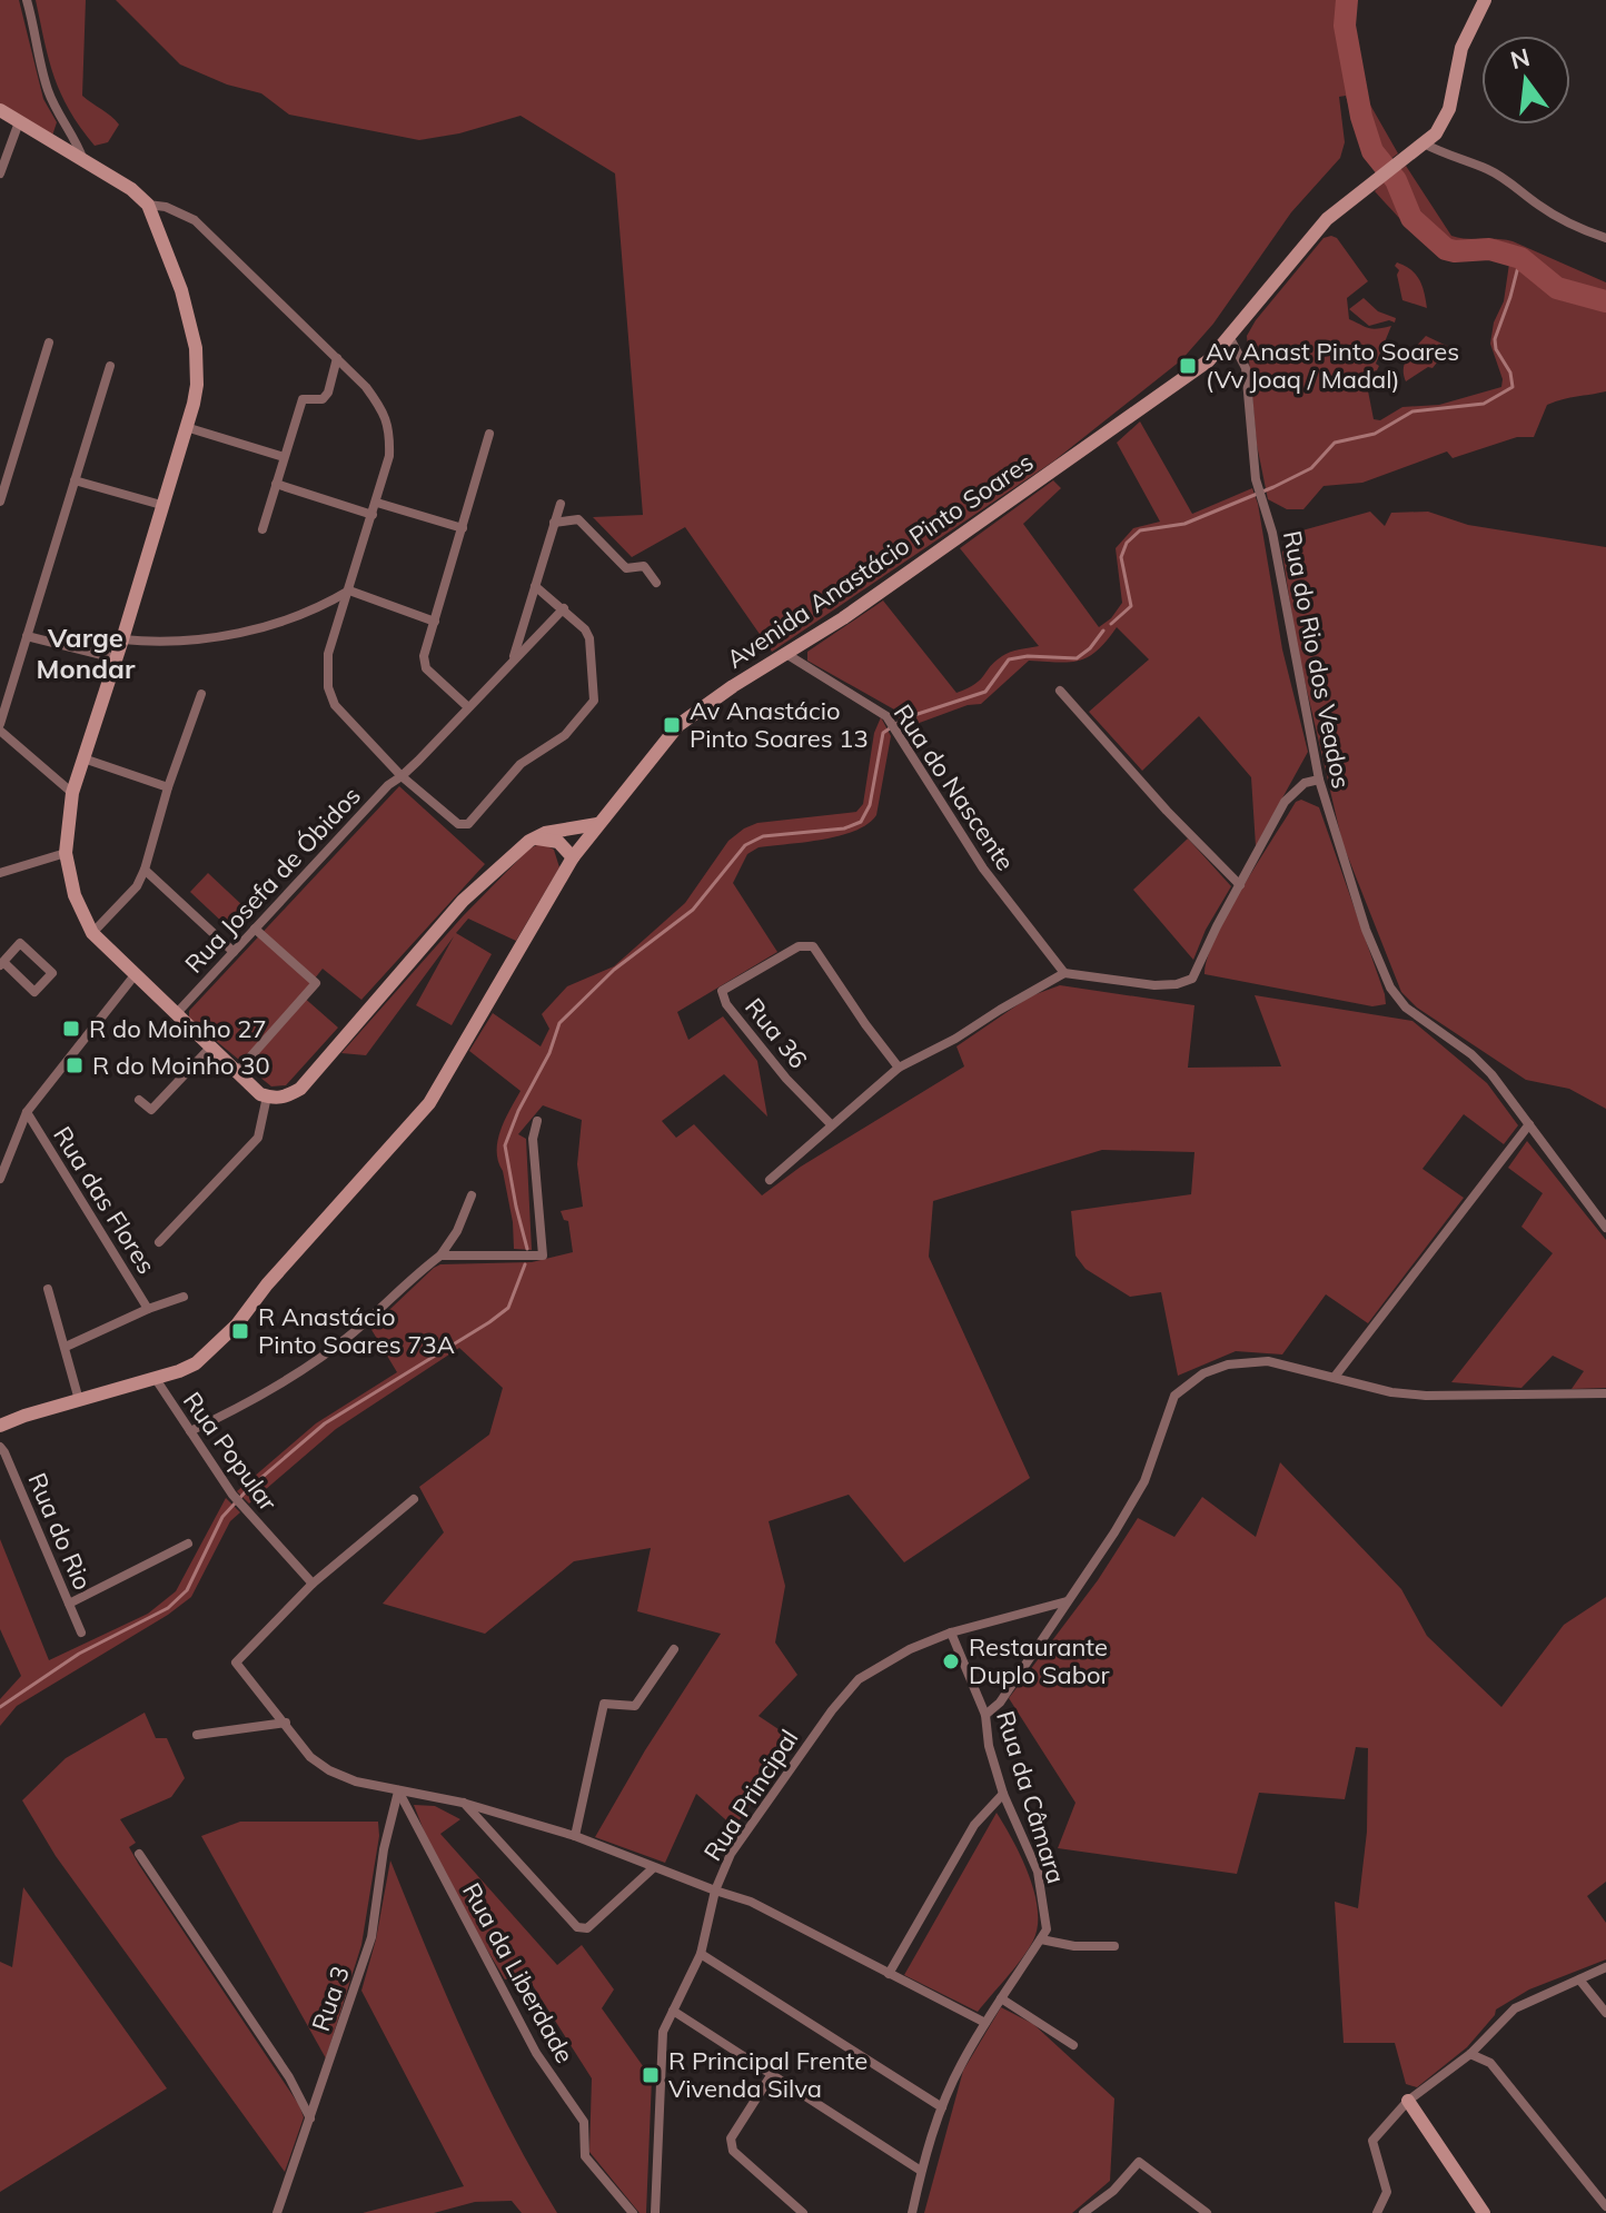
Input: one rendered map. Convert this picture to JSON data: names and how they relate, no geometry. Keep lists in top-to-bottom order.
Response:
{
  "streets": {
    "street": [
      "Avenida Anastácio Pinto Soares",
      "Rua do Rio dos Veados",
      "Rua do Nascente",
      "Rua Josefa de Óbidos",
      "Rua 36",
      "Rua das Flores",
      "Rua Popular",
      "Rua do Rio",
      "Rua Principal",
      "Rua da Câmara",
      "Rua da Liberdade",
      "Rua 3"
    ]
  },
  "crossings": [
    ["Avenida Anastácio Pinto Soares", "Rua do Rio dos Veados"],
    ["Avenida Anastácio Pinto Soares", "Rua do Nascente"],
    ["Rua Principal", "Rua da Câmara"],
    ["Rua da Liberdade", "Rua 3"]
  ],
  "districts": ["Varge Mondar"],
  "places": {
    "transit": [
      "Av Anast Pinto Soares (Vv Joaq / Madal)",
      "Av Anastácio Pinto Soares 13",
      "R do Moinho 27",
      "R do Moinho 30",
      "R Anastácio Pinto Soares 73A",
      "R Principal Frente Vivenda Silva"
    ],
    "other": ["Restaurante Duplo Sabor"]
  },
  "north": "top"
}
